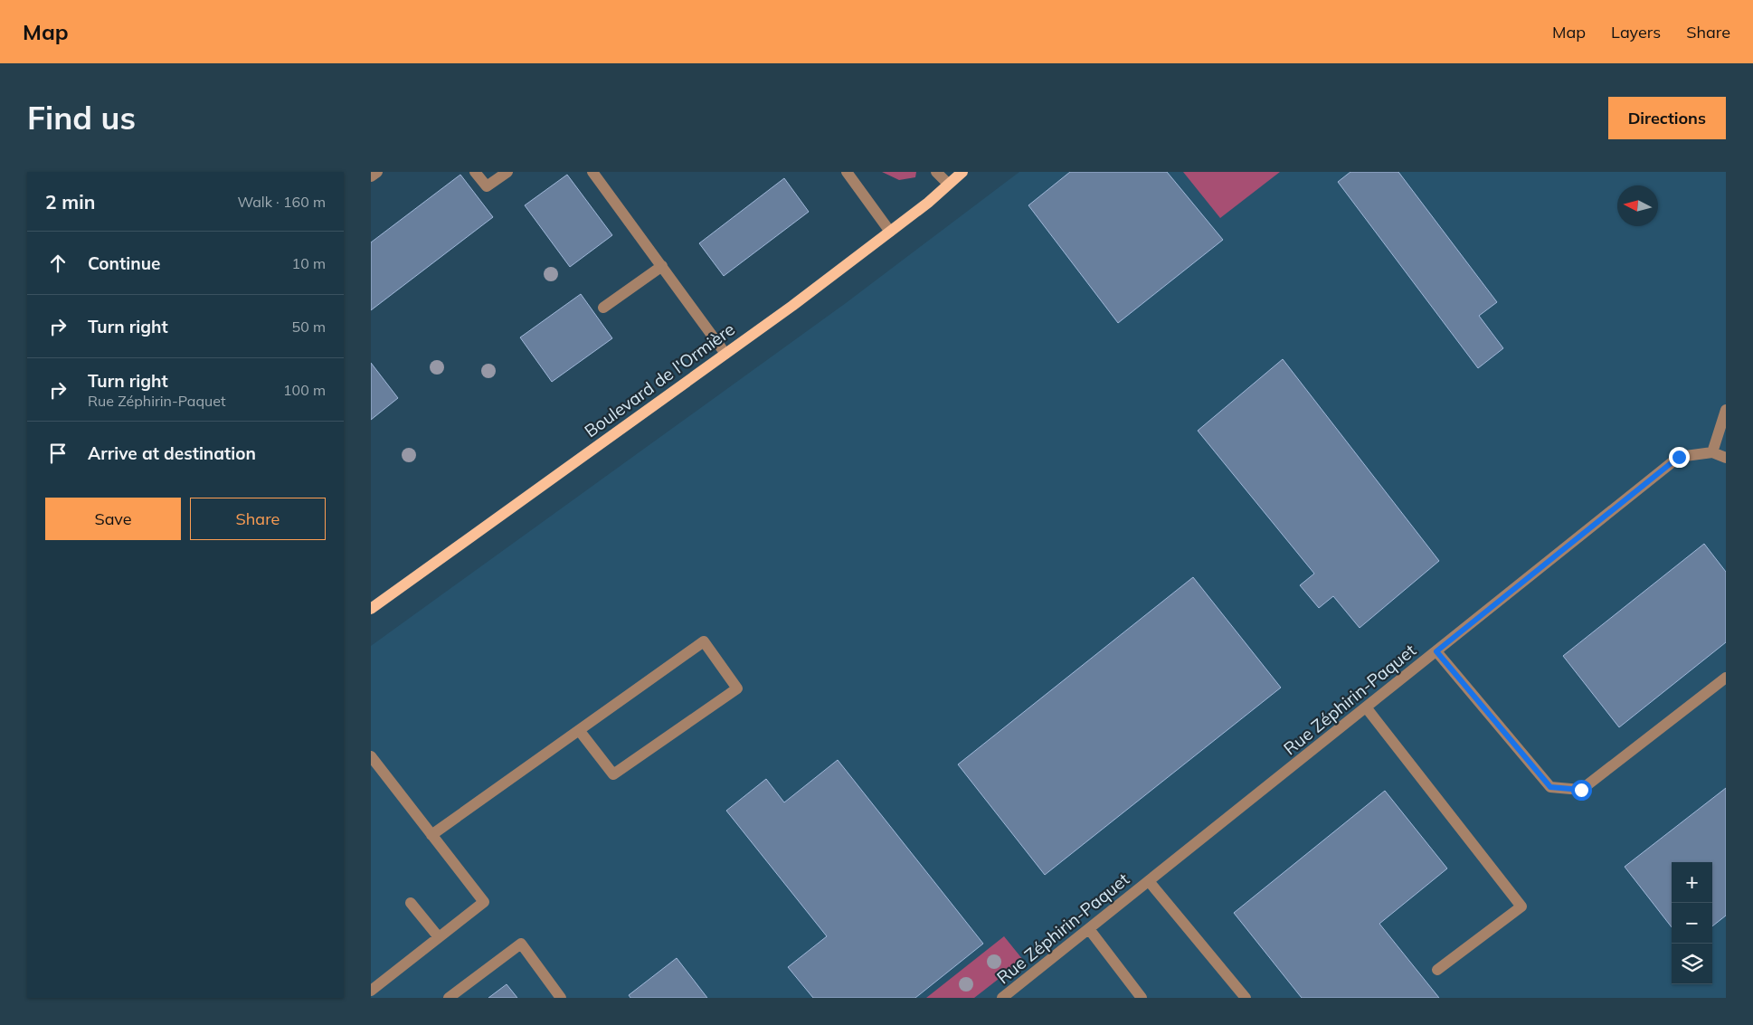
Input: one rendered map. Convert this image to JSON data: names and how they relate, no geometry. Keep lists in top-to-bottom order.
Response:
{
  "streets": {
    "main road": ["Boulevard de l'Ormière"],
    "street": ["Rue Zéphirin-Paquet"]
  },
  "north": "left",
  "page": {
    "header": "Map",
    "nav": ["Map", "Layers", "Share"],
    "buttons": [
      "Directions",
      ["Save", "Share"]
    ],
    "title": "Find us",
    "heading": ["2 min", "Walk · 160 m"],
    "list": [
      ["Continue", "10 m"],
      ["Turn right", "50 m"],
      ["Turn right", "Rue Zéphirin-Paquet", "100 m"],
      "Arrive at destination"
    ],
    "map_buttons": ["+", "−"]
  }
}
